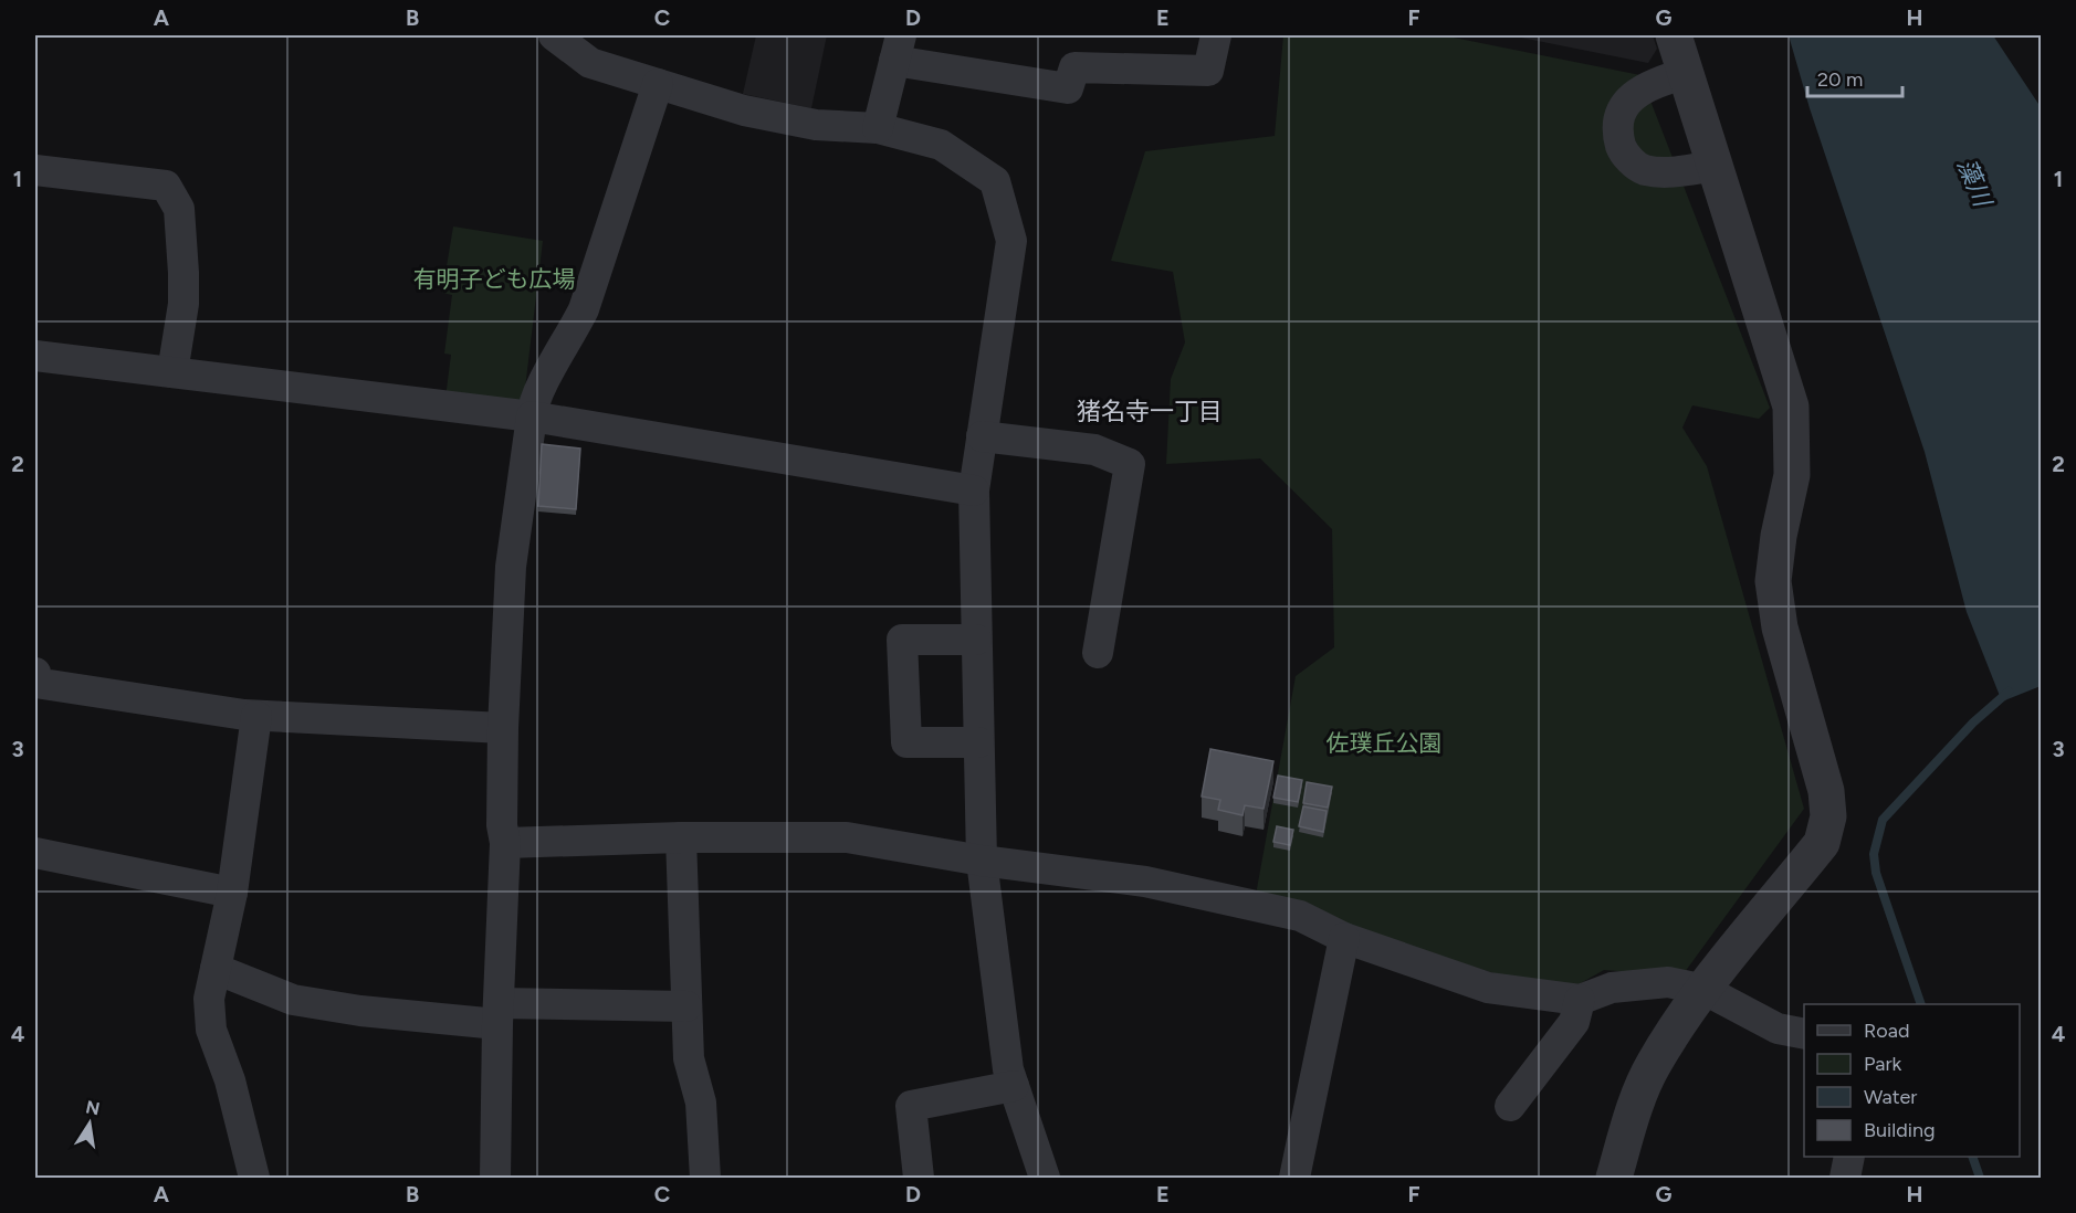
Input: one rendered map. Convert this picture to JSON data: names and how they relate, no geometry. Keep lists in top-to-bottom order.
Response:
{
  "districts": ["猪名寺一丁目"],
  "water": ["藻川"],
  "parks": ["有明子ども広場", "佐璞丘公園"],
  "legend": [
    "Road",
    "Park",
    "Water",
    "Building"
  ],
  "scale_bar": "20 m",
  "north": "top",
  "grid": {
    "columns": [
      "A",
      "B",
      "C",
      "D",
      "E",
      "F",
      "G",
      "H"
    ],
    "rows": [
      "1",
      "2",
      "3",
      "4"
    ]
  }
}
